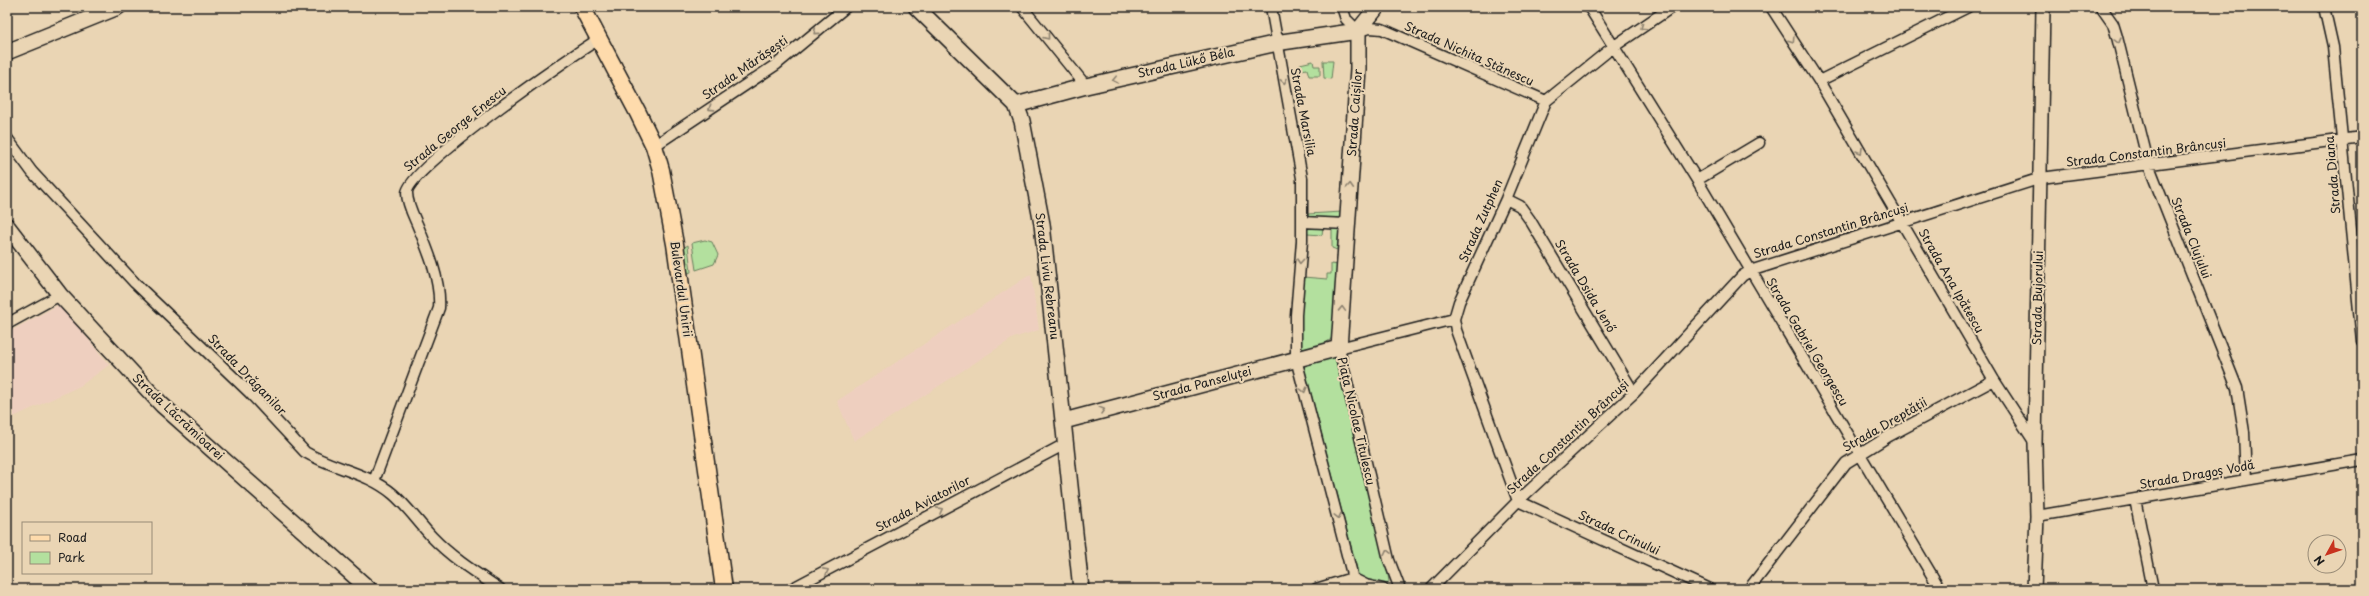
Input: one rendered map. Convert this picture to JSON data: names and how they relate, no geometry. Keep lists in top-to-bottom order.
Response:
{
  "streets": {
    "main road": [
      "Strada Lükő Béla",
      "Strada Caișilor",
      "Strada Liviu Rebreanu",
      "Bulevardul Unirii",
      "Strada Panseluței",
      "Strada Lăcrămioarei",
      "Piața Nicolae Titulescu"
    ],
    "street": [
      "Strada Nichita Stănescu",
      "Strada Mărășești",
      "Strada Marsilia",
      "Strada George Enescu",
      "Strada Constantin Brâncuși",
      "Strada Diana",
      "Strada Zutphen",
      "Strada Clujului",
      "Strada Ana Ipătescu",
      "Strada Dsida Jenő",
      "Strada Bujorului",
      "Strada Gabriel Georgescu",
      "Strada Drăganilor",
      "Strada Dreptății",
      "Strada Dragoș Vodă",
      "Strada Aviatorilor",
      "Strada Crinului"
    ]
  },
  "crossings": [
    ["Strada Nichita Stănescu", "Strada Lükő Béla"],
    ["Strada Nichita Stănescu", "Strada Caișilor"],
    ["Strada Nichita Stănescu", "Strada Zutphen"],
    ["Strada Lükő Béla", "Strada Marsilia"],
    ["Strada Lükő Béla", "Strada Caișilor"],
    ["Strada Lükő Béla", "Strada Liviu Rebreanu"],
    ["Strada Mărășești", "Bulevardul Unirii"],
    ["Strada Caișilor", "Piața Nicolae Titulescu"],
    ["Strada George Enescu", "Bulevardul Unirii"],
    ["Strada George Enescu", "Strada Drăganilor"],
    ["Strada Constantin Brâncuși", "Strada Diana"],
    ["Strada Constantin Brâncuși", "Strada Clujului"],
    ["Strada Constantin Brâncuși", "Strada Ana Ipătescu"],
    ["Strada Constantin Brâncuși", "Strada Dsida Jenő"],
    ["Strada Constantin Brâncuși", "Strada Bujorului"],
    ["Strada Constantin Brâncuși", "Strada Gabriel Georgescu"],
    ["Strada Constantin Brâncuși", "Strada Crinului"],
    ["Strada Zutphen", "Strada Dsida Jenő"],
    ["Strada Zutphen", "Strada Gabriel Georgescu"],
    ["Strada Clujului", "Strada Dragoș Vodă"],
    ["Strada Liviu Rebreanu", "Strada Panseluței"],
    ["Strada Liviu Rebreanu", "Strada Aviatorilor"],
    ["Strada Ana Ipătescu", "Strada Bujorului"],
    ["Strada Ana Ipătescu", "Strada Dreptății"],
    ["Strada Bujorului", "Strada Dragoș Vodă"],
    ["Strada Gabriel Georgescu", "Strada Dreptății"],
    ["Strada Panseluței", "Piața Nicolae Titulescu"]
  ],
  "one_way": [
    "Strada Lükő Béla",
    "Strada Mărășești",
    "Strada Marsilia",
    "Strada Caișilor",
    "Strada Ana Ipătescu",
    "Strada Panseluței",
    "Piața Nicolae Titulescu",
    "Strada Aviatorilor"
  ],
  "legend": ["Road", "Park"],
  "north": "bottom left"
}
